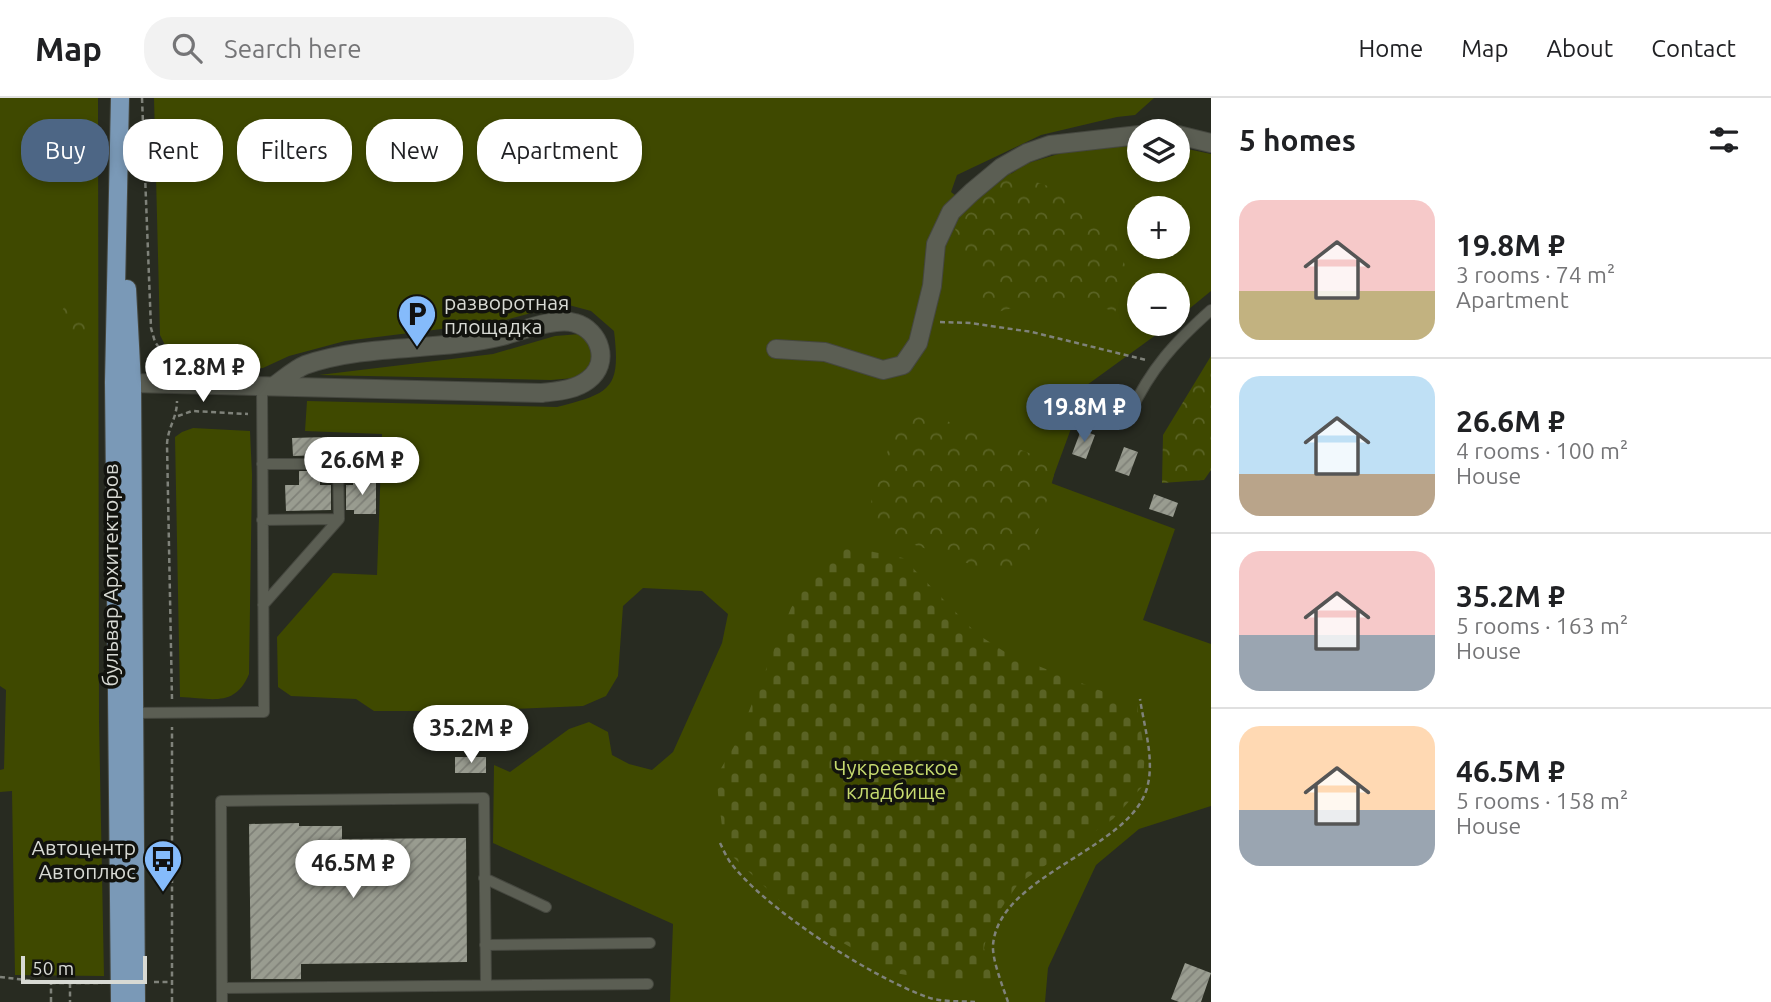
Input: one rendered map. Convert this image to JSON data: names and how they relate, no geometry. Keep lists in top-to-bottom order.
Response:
{
  "streets": {
    "main road": ["бульвар Архитекторов"]
  },
  "parks": ["Чукреевское кладбище"],
  "places": {
    "parking": ["разворотная площадка"],
    "bus stop": ["Автоцентр Автоплюс"]
  },
  "scale_bar": "50 m",
  "page": {
    "header": "Map",
    "search": "Search here",
    "nav": [
      "Home",
      "Map",
      "About",
      "Contact"
    ],
    "heading": "5 homes",
    "map_buttons": ["+", "−"],
    "chip": [
      "Buy",
      "Rent",
      "Filters",
      "New",
      "Apartment"
    ],
    "list": [
      {
        "name": "19.8M ₽",
        "note": "3 rooms · 74 m² · Apartment"
      },
      {
        "name": "26.6M ₽",
        "note": "4 rooms · 100 m² · House"
      },
      {
        "name": "35.2M ₽",
        "note": "5 rooms · 163 m² · House"
      },
      {
        "name": "46.5M ₽",
        "note": "5 rooms · 158 m² · House"
      }
    ],
    "price": [
      "12.8M ₽",
      "19.8M ₽",
      "26.6M ₽",
      "35.2M ₽",
      "46.5M ₽"
    ],
    "scale": "50 m"
  }
}
